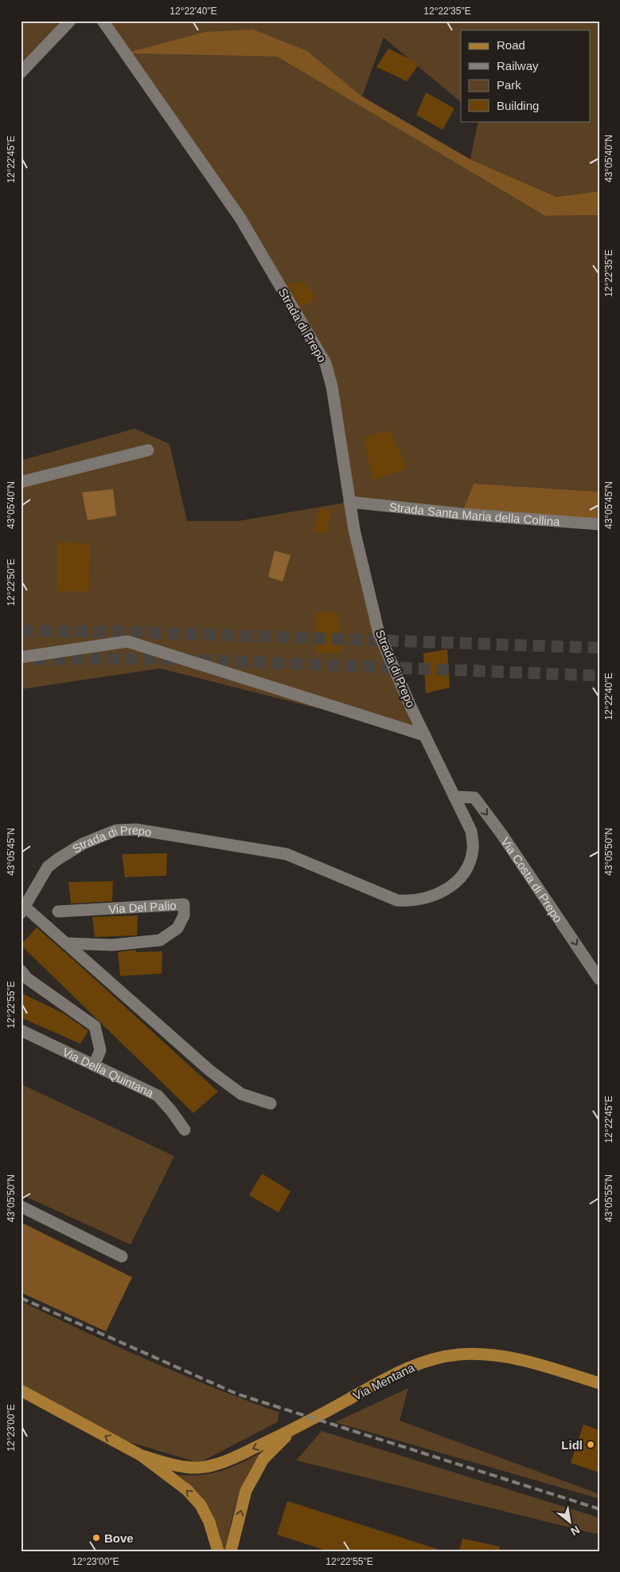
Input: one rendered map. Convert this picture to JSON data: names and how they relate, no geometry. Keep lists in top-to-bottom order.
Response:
{
  "streets": {
    "main road": ["Via Mentana"],
    "street": [
      "Strada di Prepo",
      "Strada Santa Maria della Collina",
      "Via Costa di Prepo",
      "Via Del Palio",
      "Via Della Quintana"
    ]
  },
  "crossings": [
    ["Strada di Prepo", "Strada Santa Maria della Collina"],
    ["Strada di Prepo", "Via Costa di Prepo"]
  ],
  "one_way": ["Via Costa di Prepo"],
  "places": ["Lidl", "Bove"],
  "legend": [
    "Road",
    "Railway",
    "Park",
    "Building"
  ],
  "north": "bottom right",
  "coordinates": [
    "12°22'40\"E",
    "12°22'35\"E",
    "43°05'40\"N",
    "12°22'45\"E",
    "43°05'45\"N",
    "12°22'50\"E",
    "43°05'50\"N",
    "12°22'55\"E",
    "43°05'55\"N",
    "12°23'00\"E"
  ]
}
